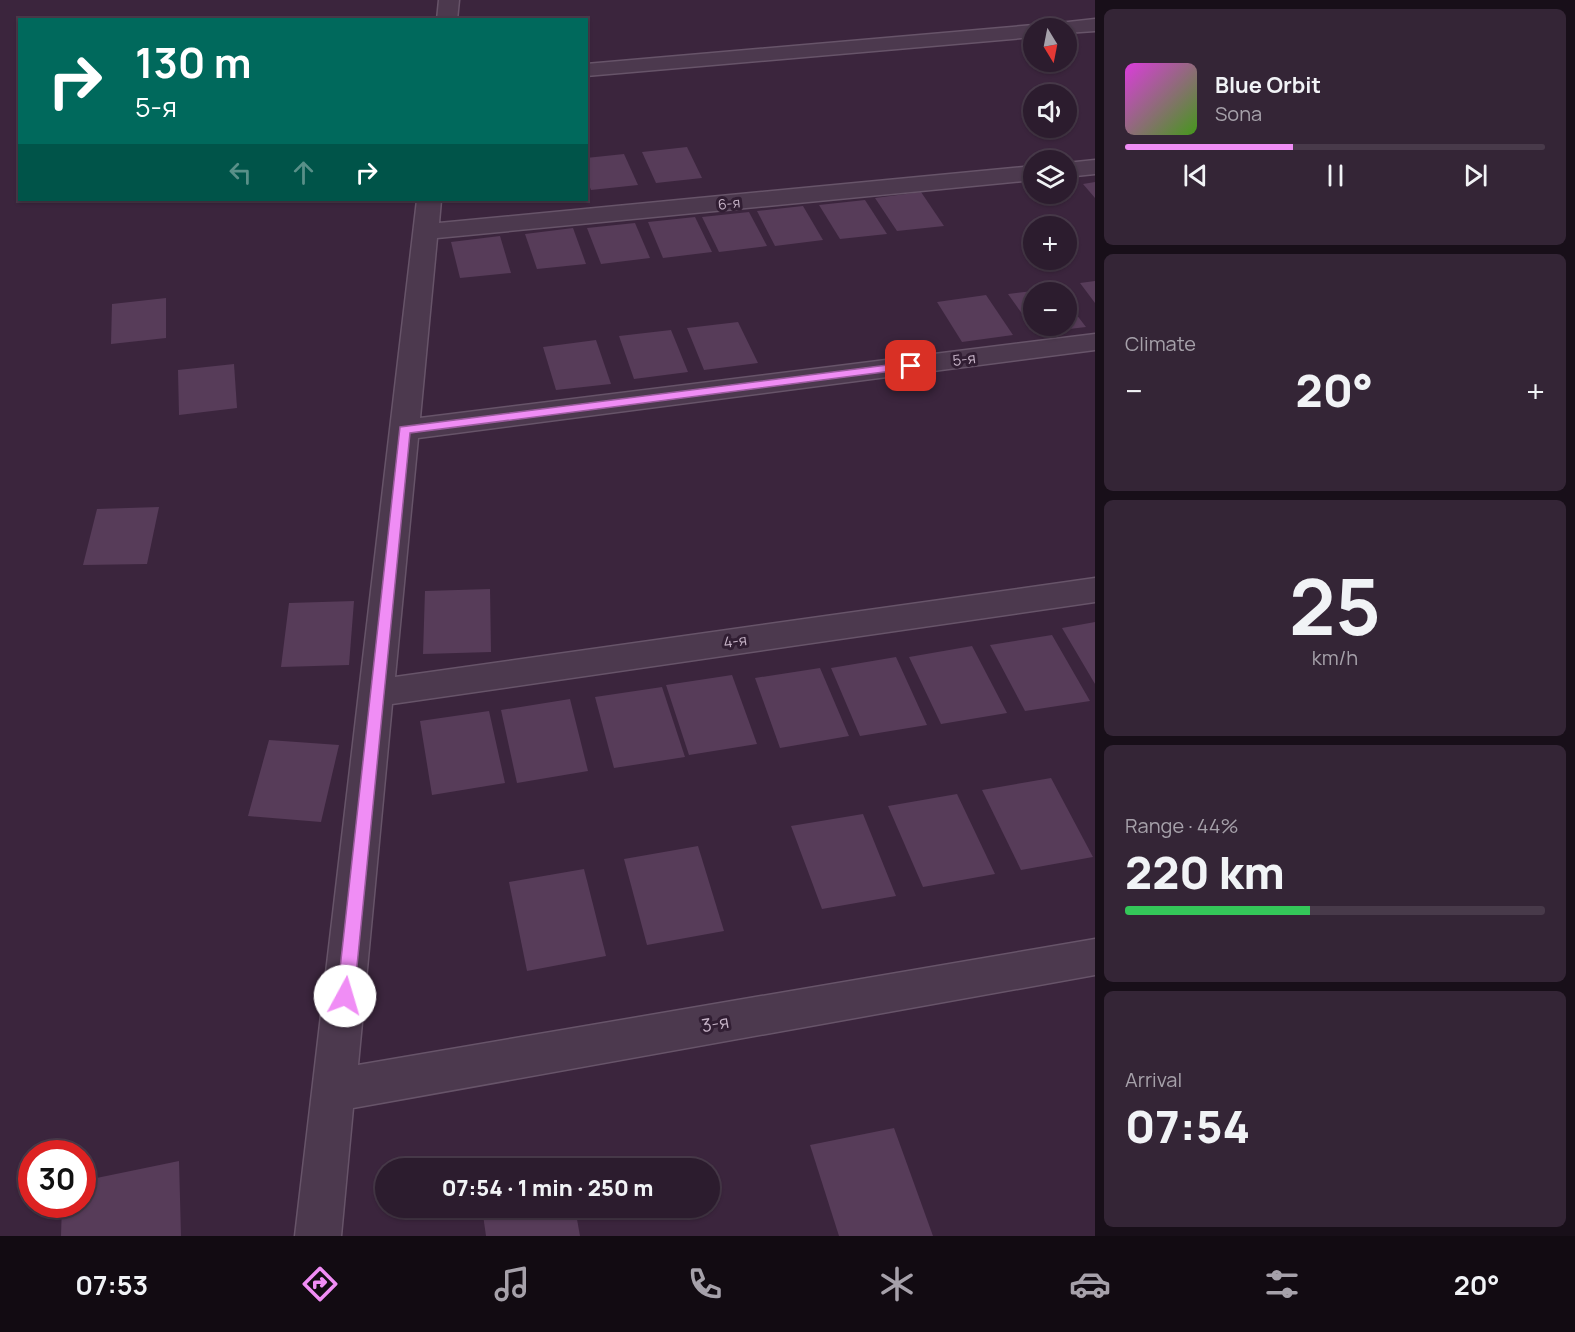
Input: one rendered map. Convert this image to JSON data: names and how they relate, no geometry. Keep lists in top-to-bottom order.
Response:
{
  "streets": {
    "street": [
      "6-я",
      "5-я",
      "4-я",
      "3-я"
    ]
  },
  "north": "bottom",
  "page": {
    "map_buttons": ["+", "−"],
    "turn": ["130 m", "5-я"],
    "song": ["Blue Orbit", "Sona"],
    "tile": [
      "Climate",
      ["25", "km/h"],
      ["Range · 44%", "220 km"],
      ["Arrival", "07:54"]
    ],
    "heat": ["−", "20°", "+"],
    "limit": "30",
    "trip": "07:54 · 1 min · 250 m",
    "tabs": ["07:53", "20°"]
  }
}
